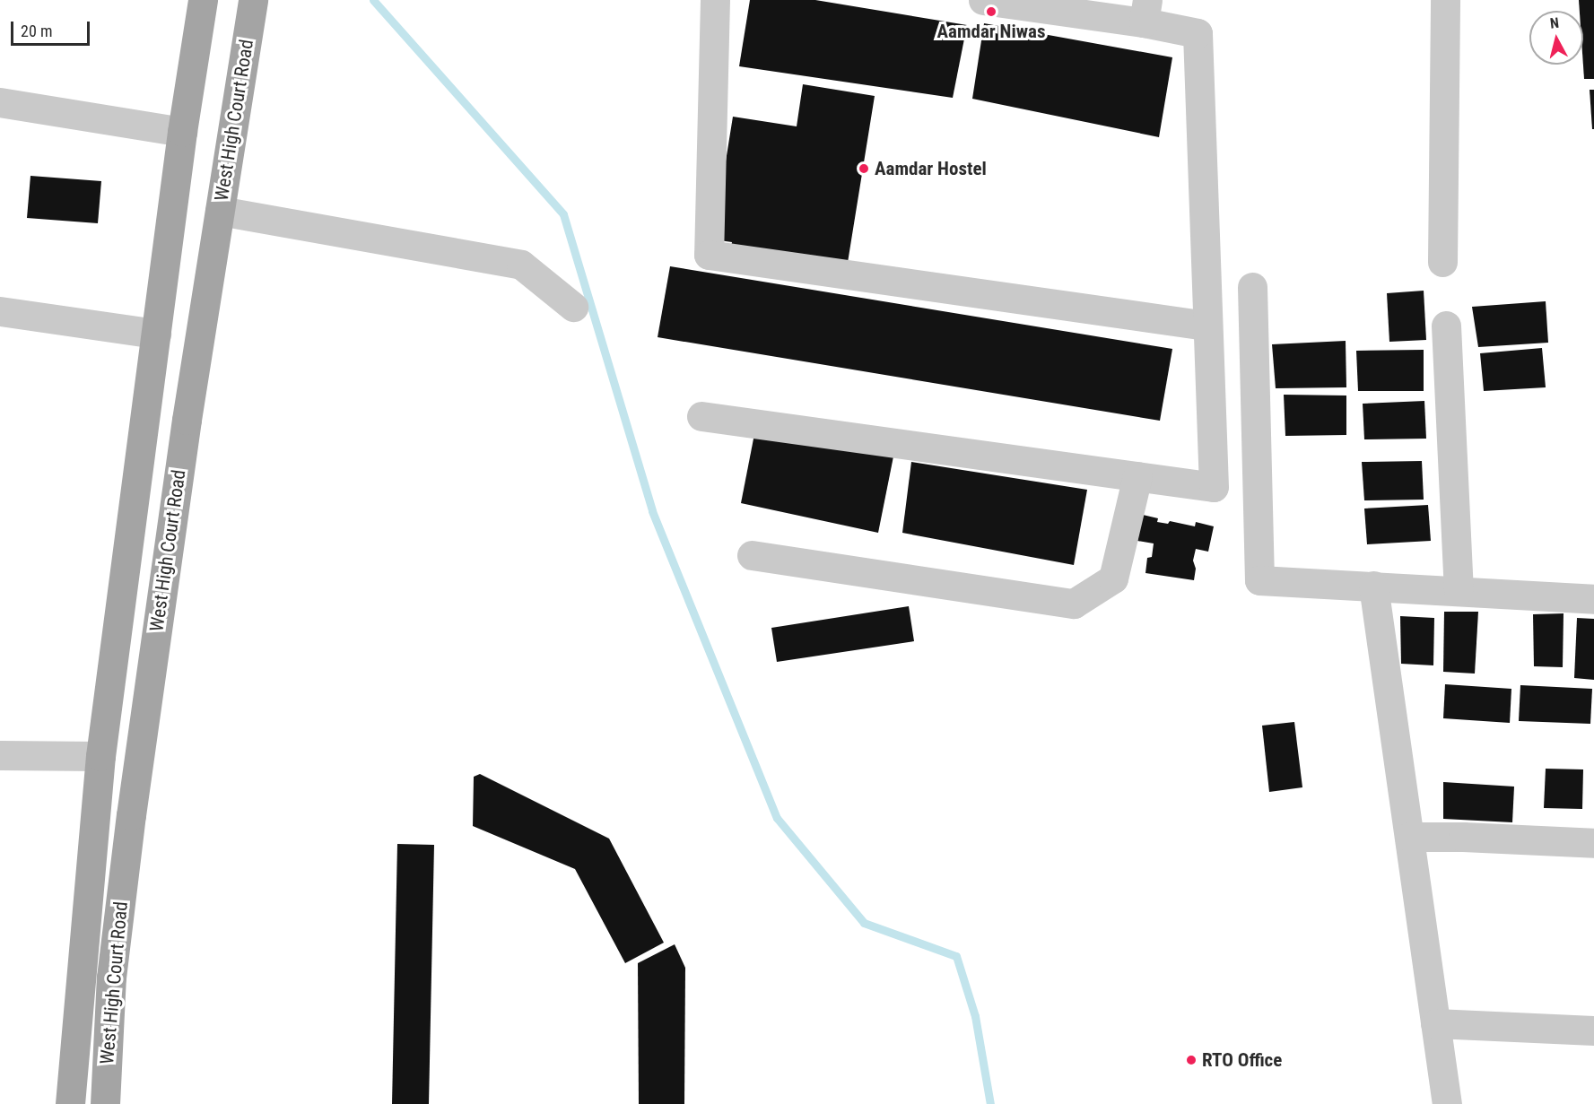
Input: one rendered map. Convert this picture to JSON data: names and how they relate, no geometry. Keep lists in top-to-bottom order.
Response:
{
  "streets": {
    "main road": ["West High Court Road"]
  },
  "places": ["Aamdar Niwas", "Aamdar Hostel", "RTO Office"],
  "scale_bar": "20 m",
  "north": "top"
}
